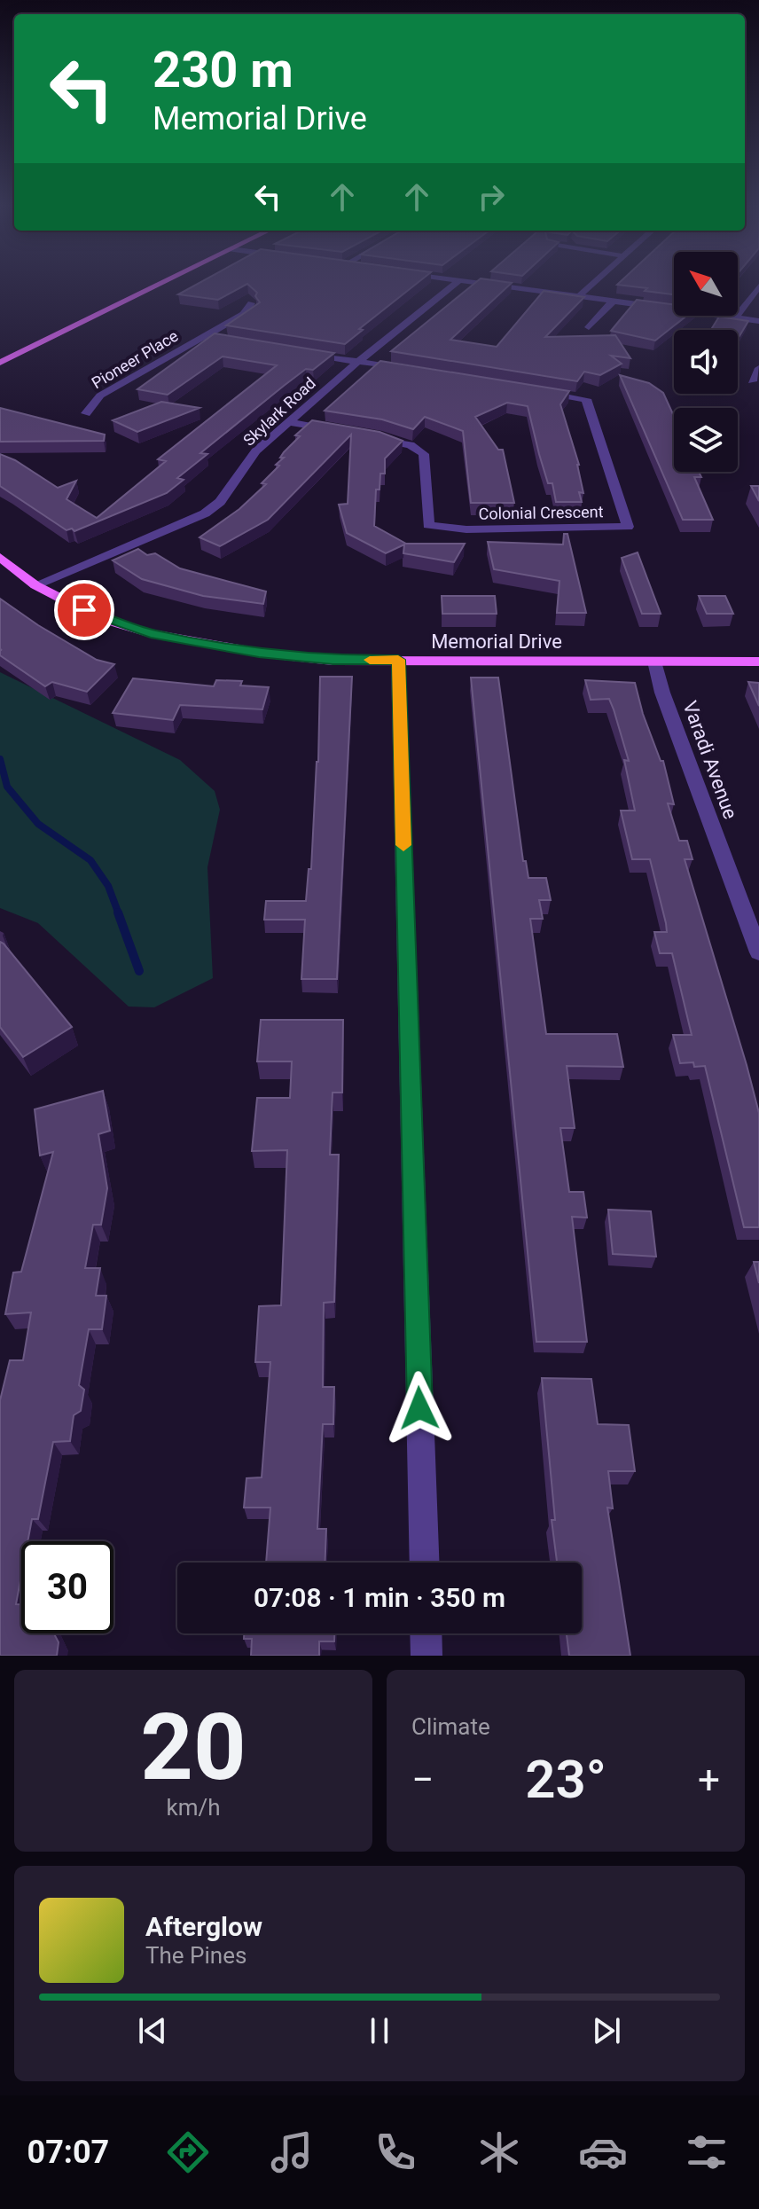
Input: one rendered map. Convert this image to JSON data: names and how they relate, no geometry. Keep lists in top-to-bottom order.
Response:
{
  "streets": {
    "main road": ["Memorial Drive"],
    "street": [
      "Pioneer Place",
      "Skylark Road",
      "Colonial Crescent",
      "Varadi Avenue"
    ]
  },
  "crossings": [
    ["Skylark Road", "Memorial Drive"],
    ["Memorial Drive", "Varadi Avenue"]
  ],
  "north": "top left",
  "page": {
    "turn": ["230 m", "Memorial Drive"],
    "limit": "30",
    "trip": "07:08 · 1 min · 350 m",
    "tile": [
      ["20", "km/h"],
      "Climate"
    ],
    "heat": ["−", "23°", "+"],
    "song": ["Afterglow", "The Pines"],
    "tabs": "07:07"
  }
}
